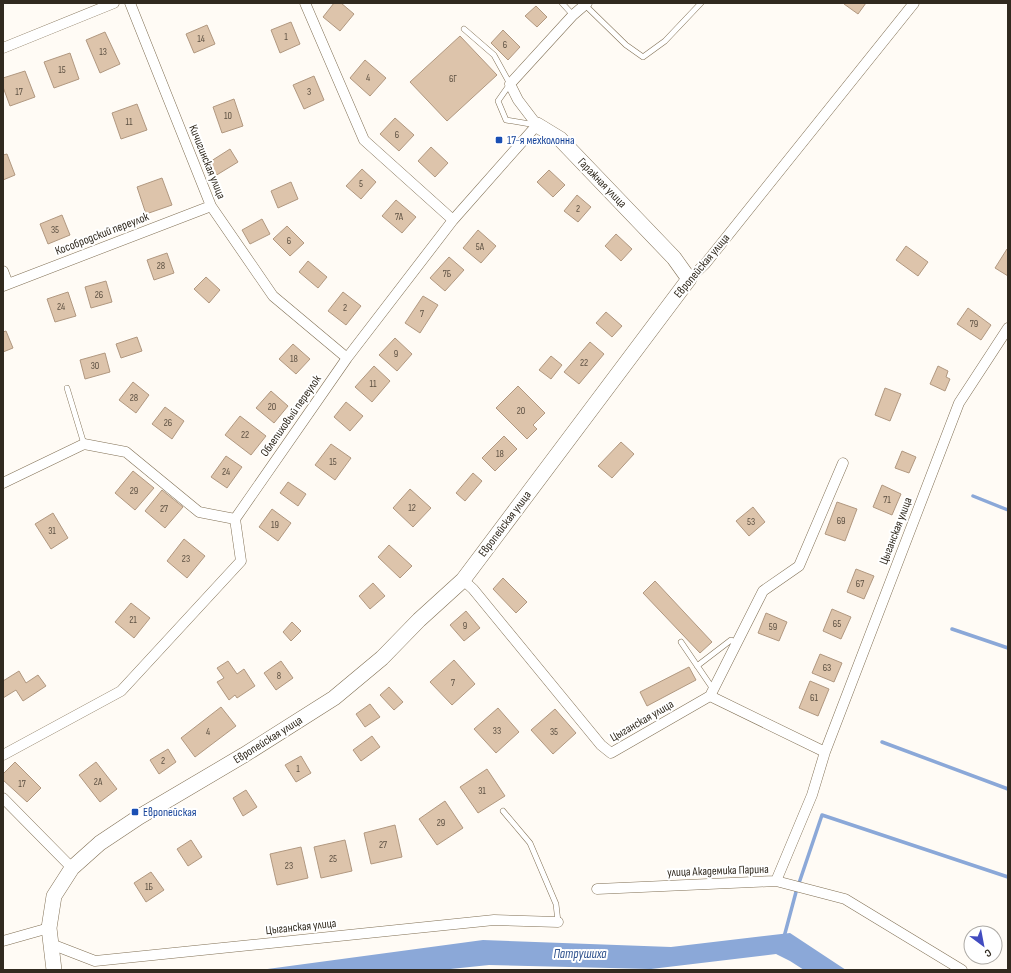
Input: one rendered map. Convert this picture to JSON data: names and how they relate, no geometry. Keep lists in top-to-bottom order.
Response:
{
  "streets": {
    "street": [
      "Кичигинская улица",
      "Гаражная улица",
      "Кособродский переулок",
      "Европейская улица",
      "Облепиховый переулок",
      "Цыганская улица",
      "улица Академика Парина"
    ]
  },
  "crossings": [
    ["Кичигинская улица", "Кособродский переулок"],
    ["Кичигинская улица", "Облепиховый переулок"],
    ["Гаражная улица", "Европейская улица"],
    ["Гаражная улица", "Облепиховый переулок"],
    ["Европейская улица", "Цыганская улица"],
    ["Цыганская улица", "улица Академика Парина"]
  ],
  "water": ["Патрушиха"],
  "places": {
    "transit": ["17-я мехколонна", "Европейская"]
  },
  "house_numbers": [
    "1",
    "14",
    "6",
    "13",
    "15",
    "4",
    "6Г",
    "17",
    "3",
    "10",
    "11",
    "6",
    "5",
    "2",
    "7А",
    "35",
    "6",
    "5А",
    "28",
    "7Б",
    "26",
    "24",
    "2",
    "7",
    "79",
    "9",
    "18",
    "22",
    "30",
    "11",
    "28",
    "20",
    "20",
    "26",
    "22",
    "18",
    "15",
    "24",
    "29",
    "71",
    "12",
    "27",
    "69",
    "53",
    "19",
    "31",
    "23",
    "67",
    "21",
    "65",
    "9",
    "59",
    "63",
    "8",
    "7",
    "61",
    "33",
    "4",
    "35",
    "2",
    "1",
    "2А",
    "17",
    "31",
    "29",
    "27",
    "25",
    "23",
    "1Б"
  ],
  "north": "bottom right"
}
